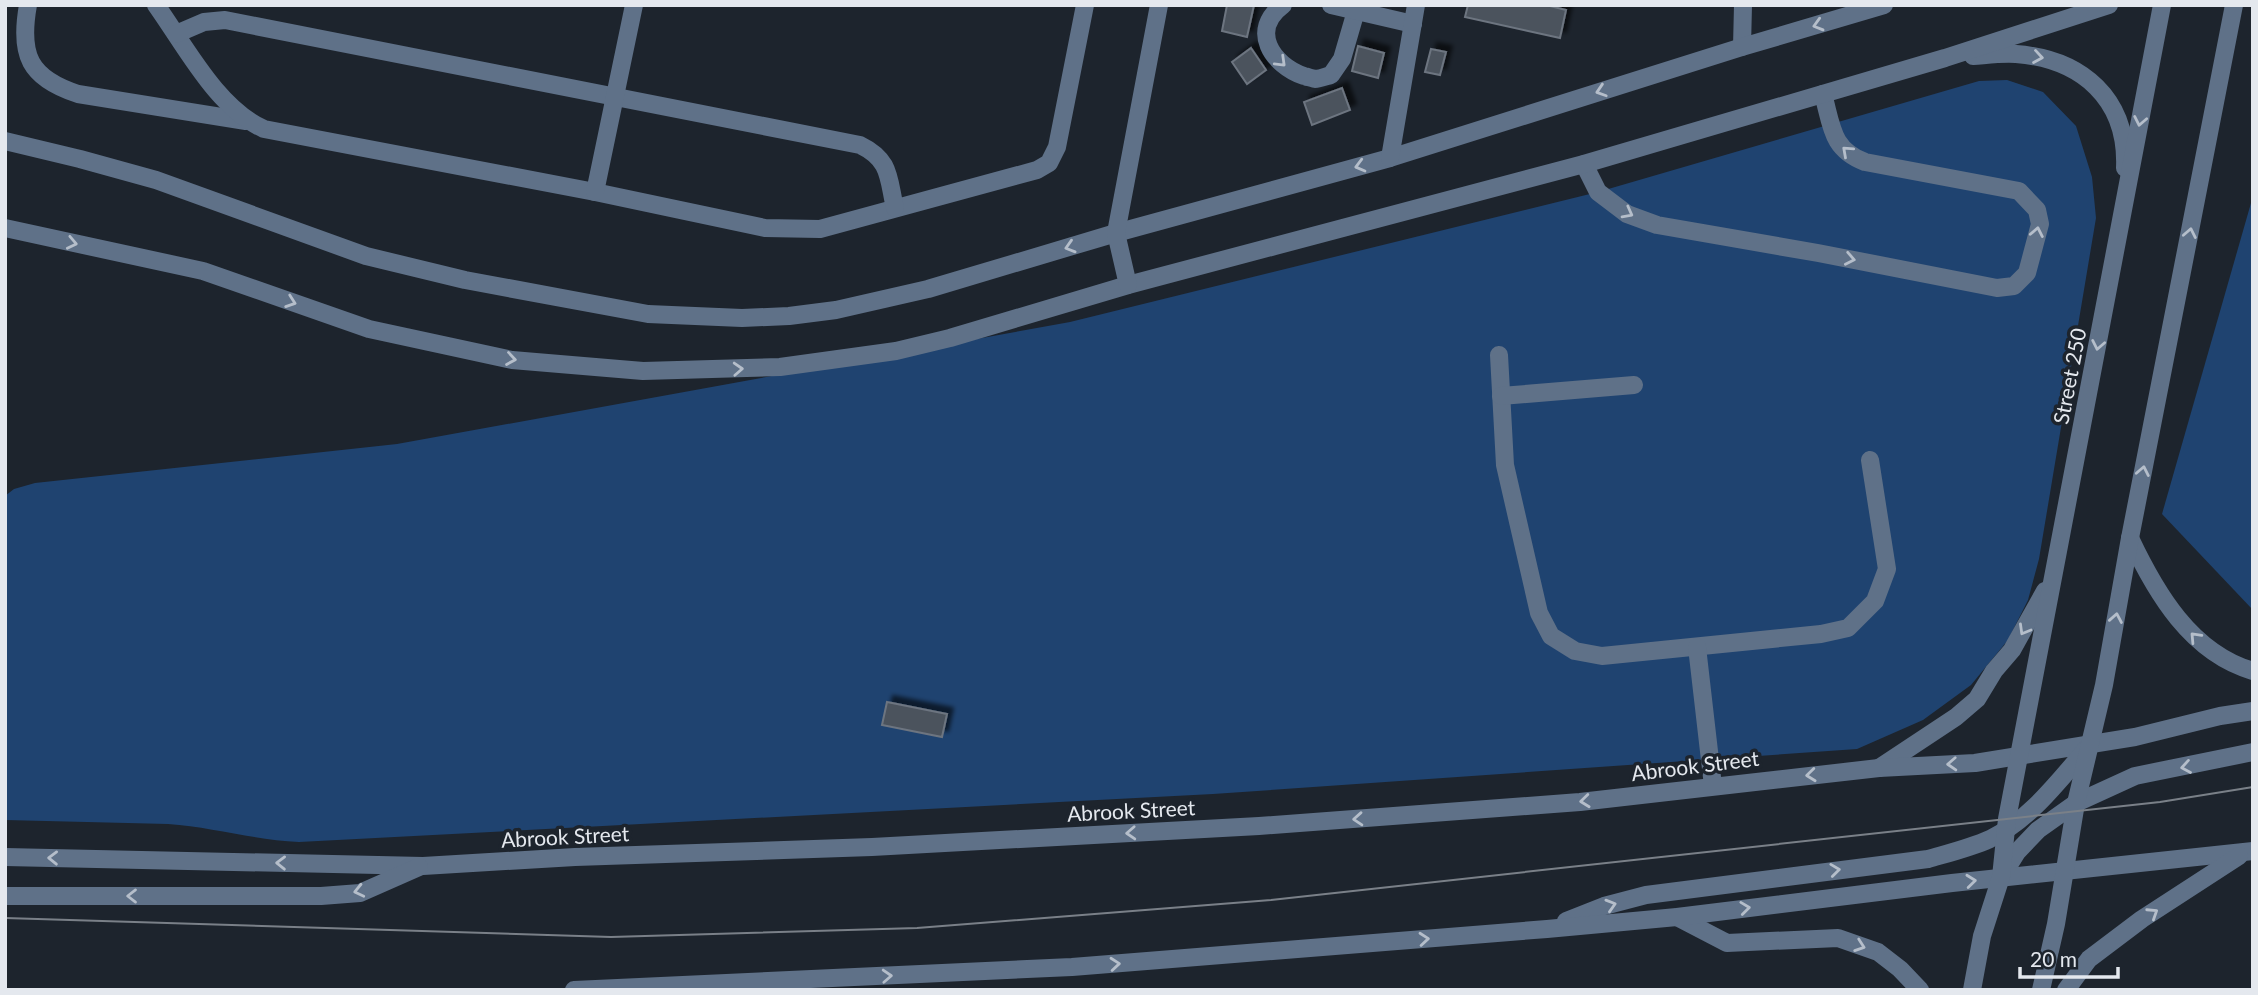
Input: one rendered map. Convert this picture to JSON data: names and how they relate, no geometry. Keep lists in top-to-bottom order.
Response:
{
  "streets": {
    "street": ["Street 250", "Abrook Street"]
  },
  "crossings": [
    ["Street 250", "Abrook Street"]
  ],
  "scale_bar": "20 m"
}
